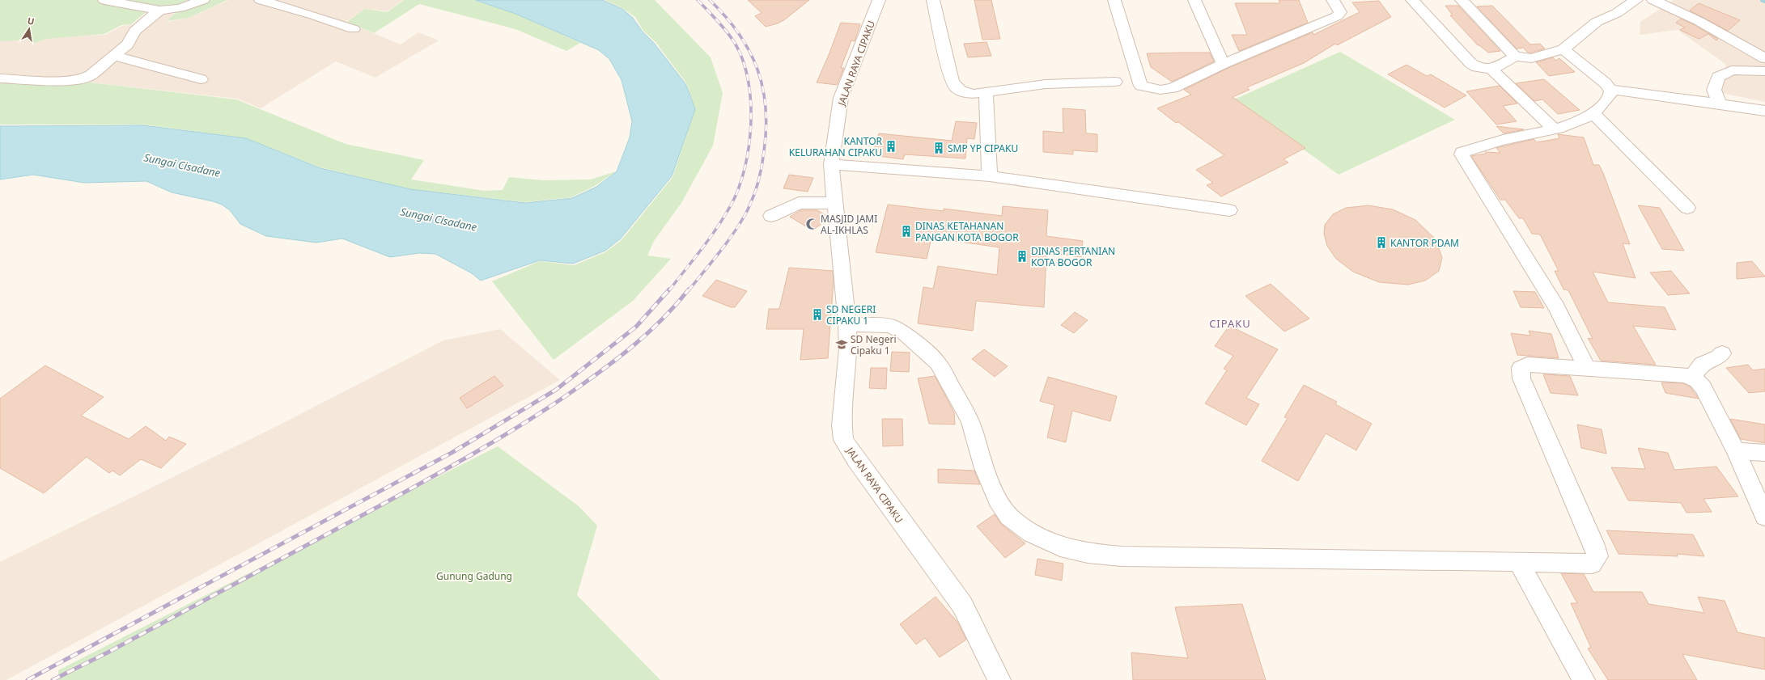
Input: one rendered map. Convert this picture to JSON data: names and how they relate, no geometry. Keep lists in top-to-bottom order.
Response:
{
  "streets": {
    "street": ["JALAN RAYA CIPAKU"]
  },
  "districts": ["CIPAKU"],
  "water": ["Sungai Cisadane"],
  "parks": ["Gunung Gadung"],
  "places": {
    "building": [
      "KANTOR KELURAHAN CIPAKU",
      "SMP YP CIPAKU",
      "DINAS KETAHANAN PANGAN KOTA BOGOR",
      "KANTOR PDAM",
      "DINAS PERTANIAN KOTA BOGOR",
      "SD NEGERI CIPAKU 1"
    ],
    "mosque": ["MASJID JAMI AL-IKHLAS"],
    "school or university": ["SD Negeri Cipaku 1"]
  },
  "north": "top"
}
